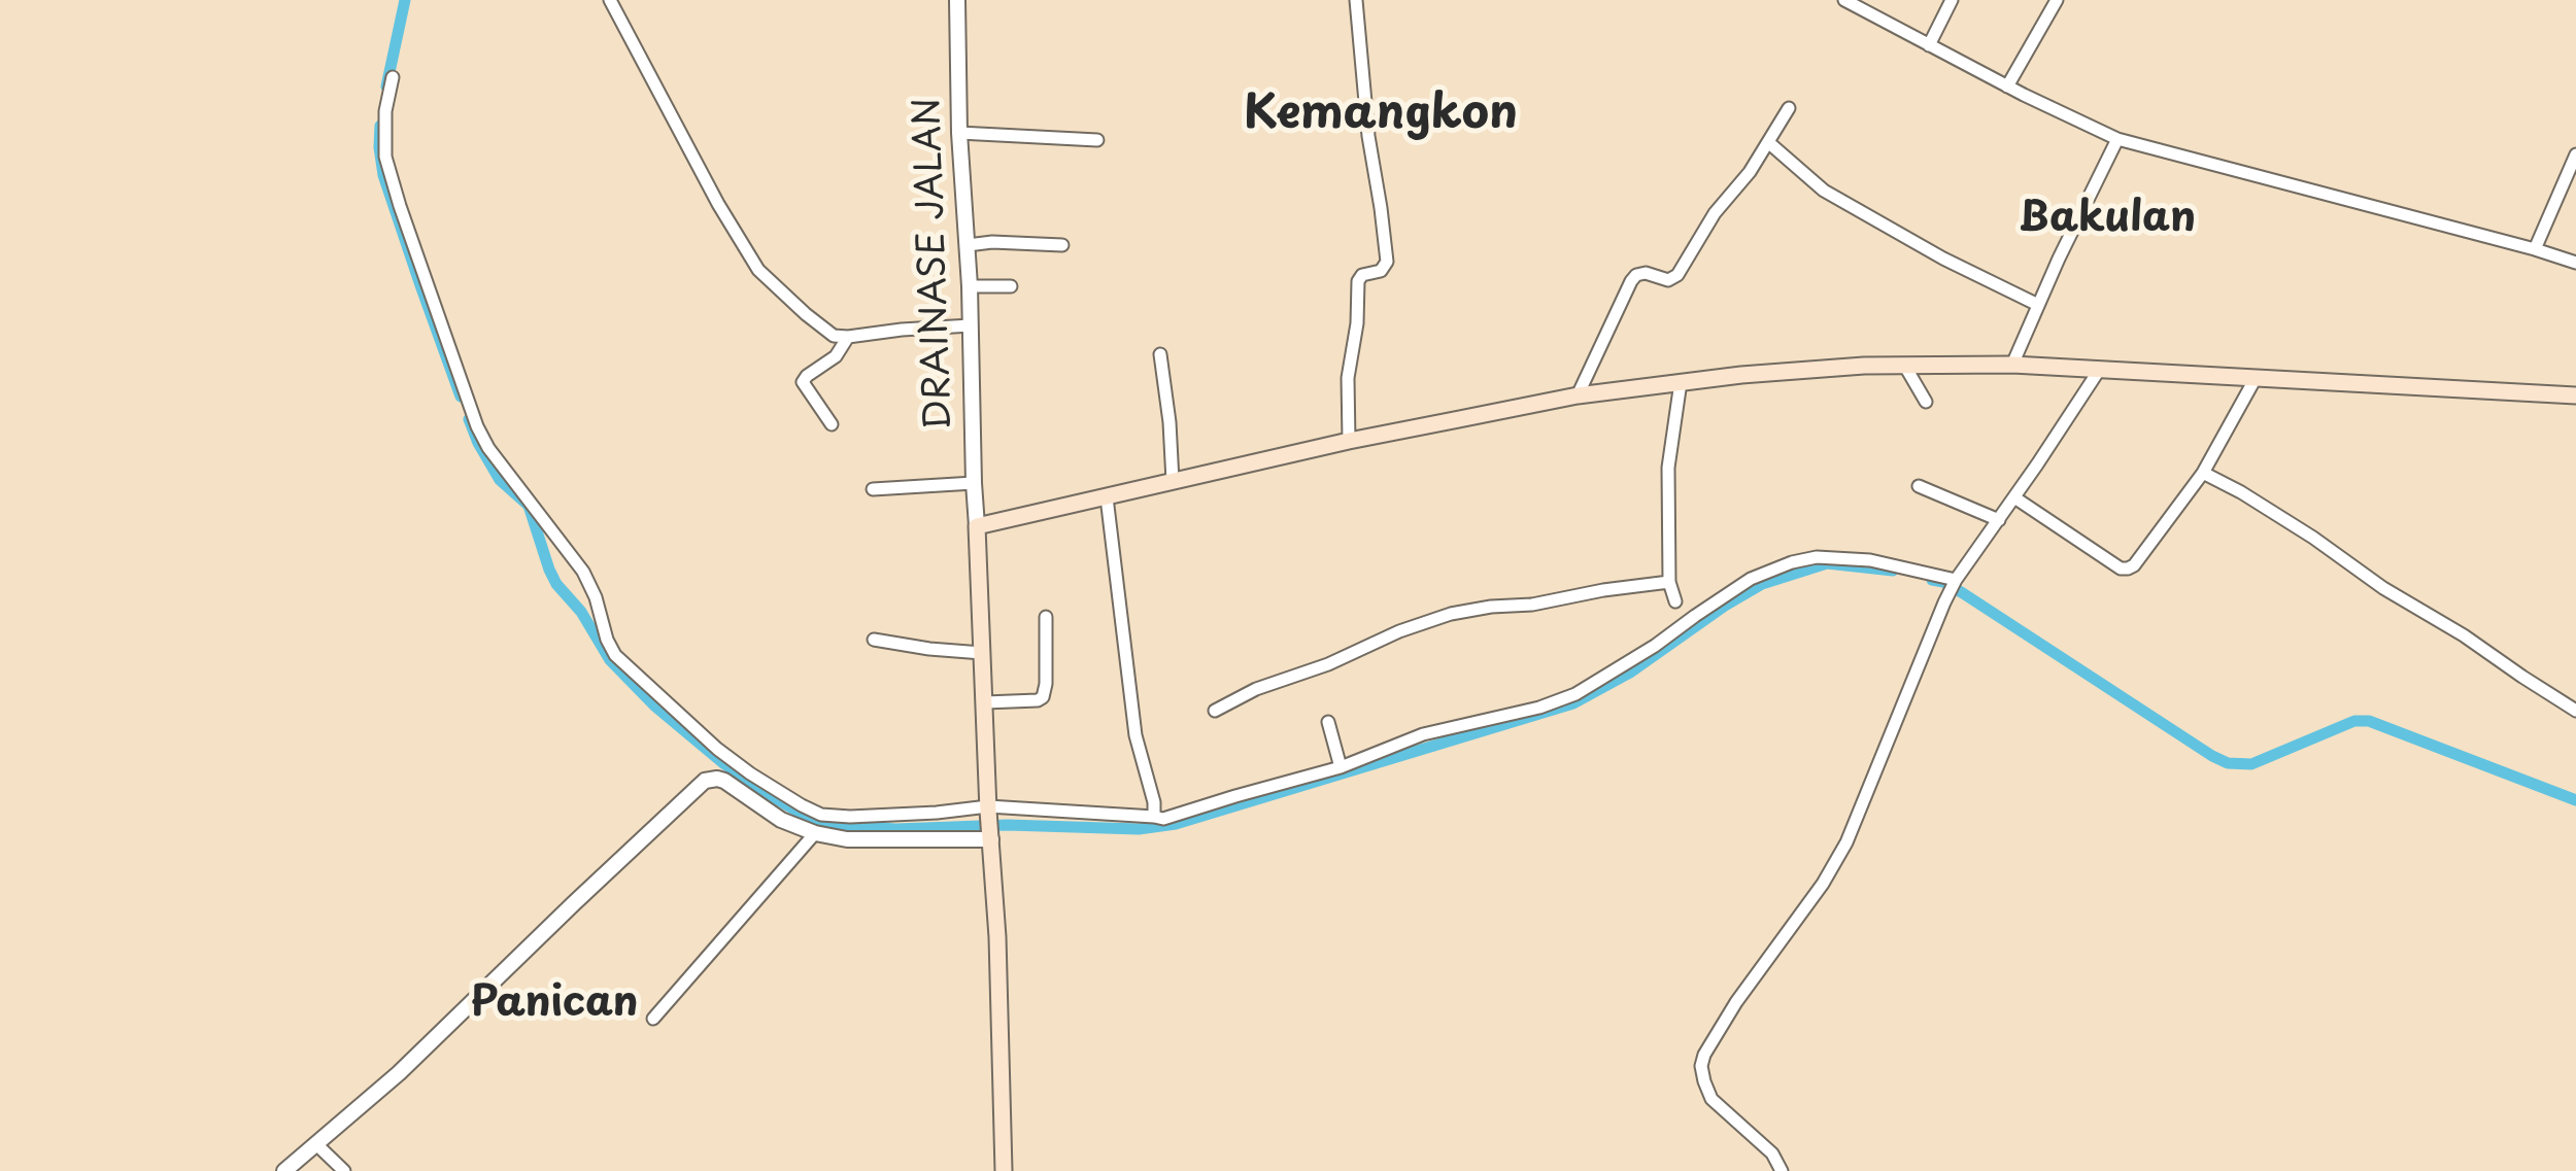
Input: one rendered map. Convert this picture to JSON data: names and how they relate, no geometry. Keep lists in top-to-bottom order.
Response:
{
  "streets": {
    "street": ["DRAINASE JALAN"]
  },
  "districts": ["Kemangkon", "Bakulan", "Panican"]
}
